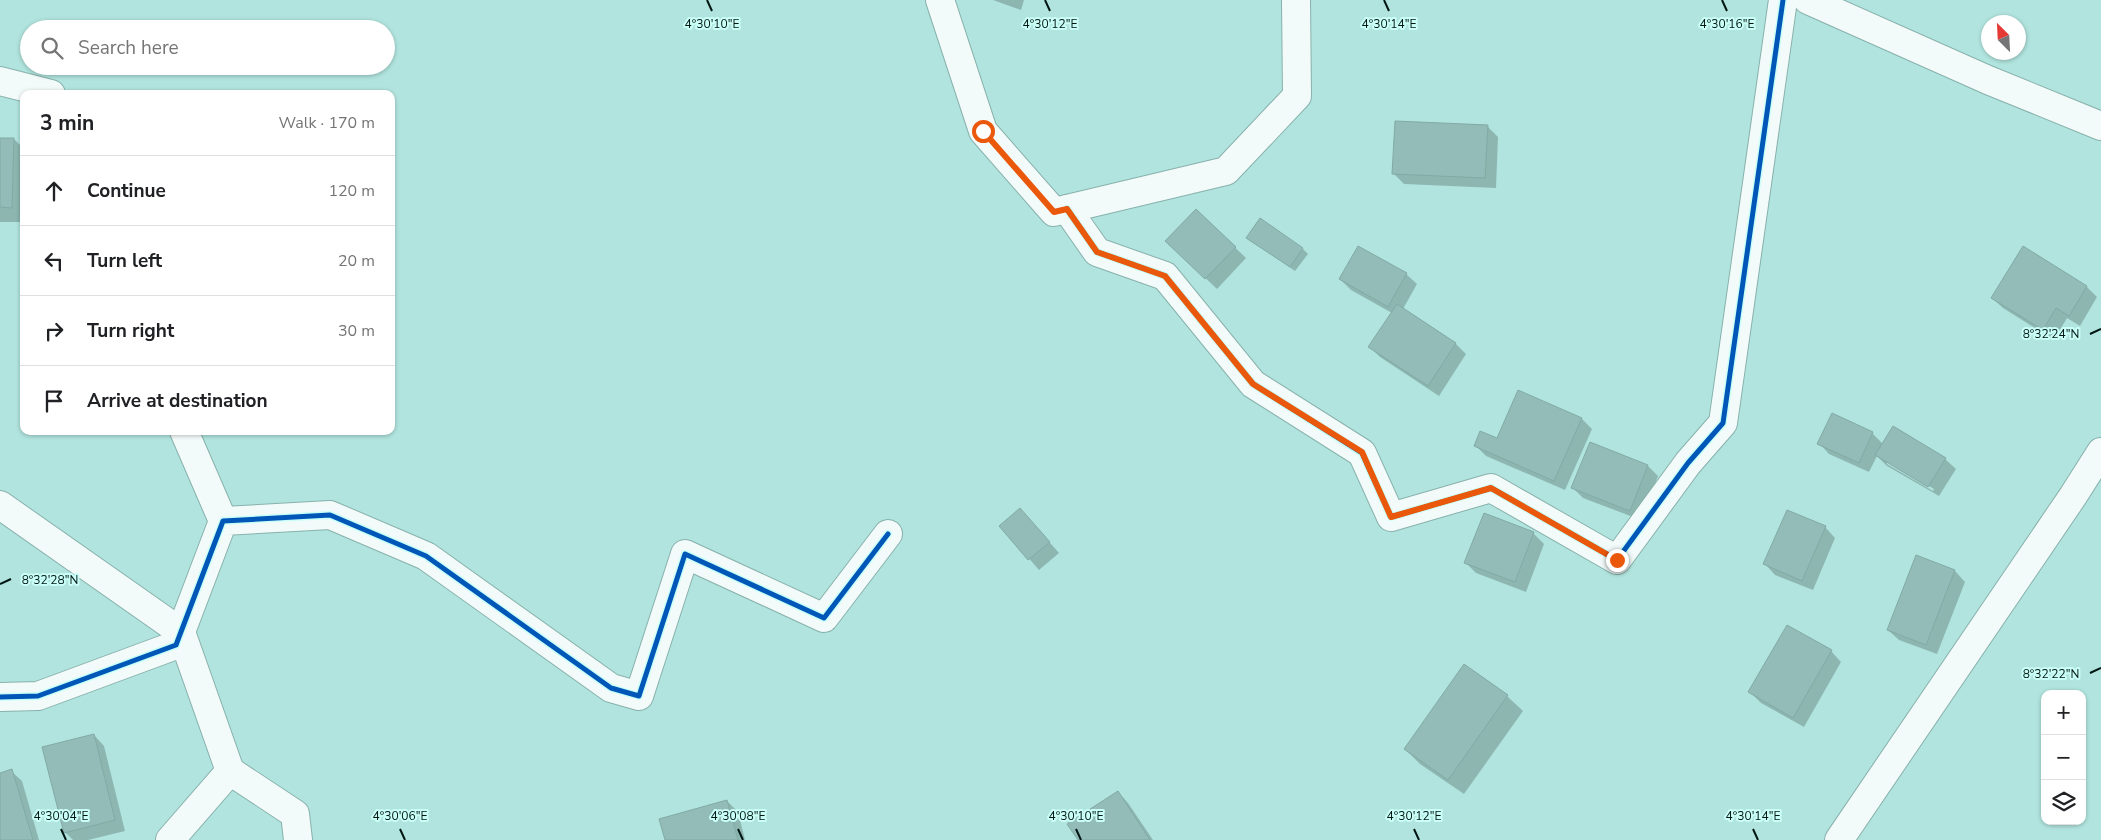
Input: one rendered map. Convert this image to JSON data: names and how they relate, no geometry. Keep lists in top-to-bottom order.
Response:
{
  "north": "top left",
  "page": {
    "search": "Search here",
    "heading": ["3 min", "Walk · 170 m"],
    "list": [
      ["Continue", "120 m"],
      ["Turn left", "20 m"],
      ["Turn right", "30 m"],
      "Arrive at destination"
    ],
    "map_buttons": ["+", "−"]
  },
  "coordinates": [
    "4°30'10\"E",
    "4°30'14\"E",
    "4°30'16\"E",
    "4°30'12\"E",
    "8°32'24\"N",
    "8°32'28\"N",
    "8°32'22\"N",
    "4°30'04\"E",
    "4°30'06\"E",
    "4°30'08\"E"
  ]
}
